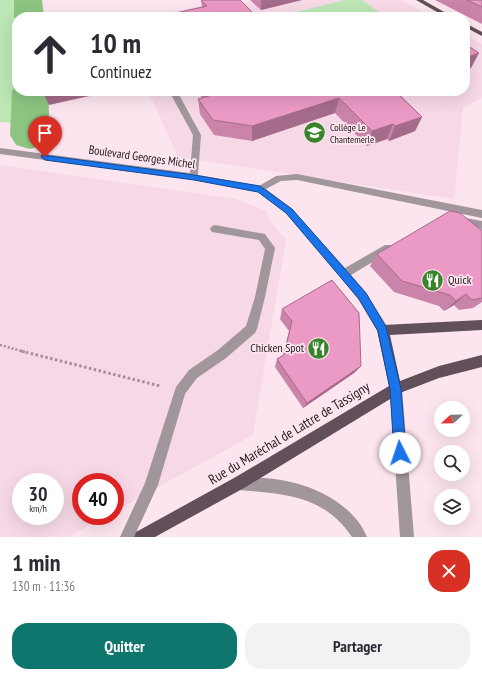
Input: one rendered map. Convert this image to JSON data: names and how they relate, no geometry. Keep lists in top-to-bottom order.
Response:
{
  "streets": {
    "main road": ["Rue du Maréchal de Lattre de Tassigny"],
    "street": ["Boulevard Georges Michel"]
  },
  "places": {
    "school or university": ["Collège Le Chantemerle"],
    "restaurant": ["Quick", "Chicken Spot"]
  },
  "north": "left",
  "page": {
    "turn": ["10 m", "Continuez"],
    "speed": "30 km/h",
    "limit": "40",
    "heading": ["1 min", "130 m · 11:36"],
    "buttons": ["Quitter", "Partager"]
  }
}
